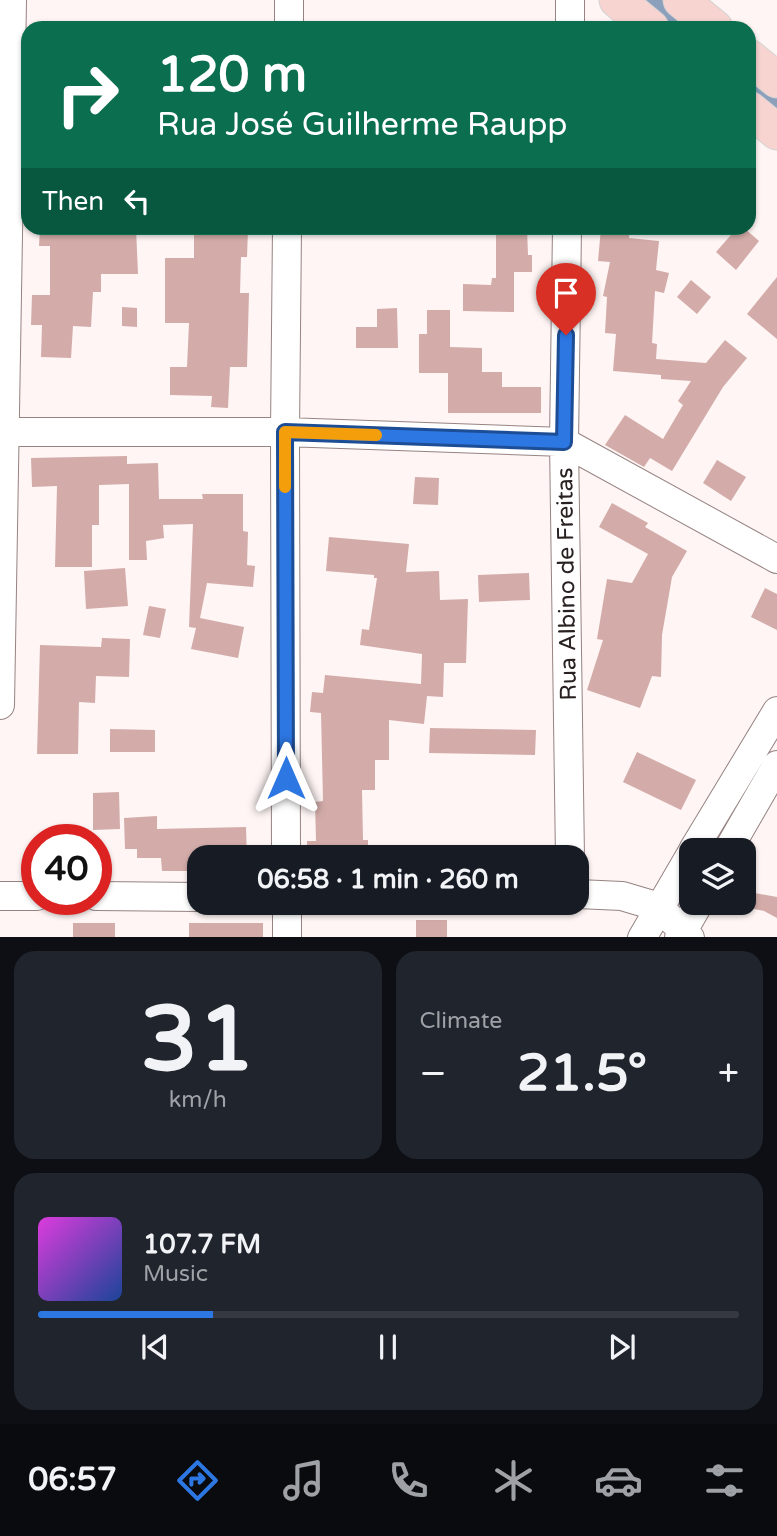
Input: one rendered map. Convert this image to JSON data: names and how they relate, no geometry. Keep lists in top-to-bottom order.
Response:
{
  "streets": {
    "street": ["Rua Albino de Freitas"]
  },
  "page": {
    "turn": ["120 m", "Rua José Guilherme Raupp"],
    "then": "Then",
    "limit": "40",
    "trip": "06:58 · 1 min · 260 m",
    "tile": [
      ["31", "km/h"],
      "Climate"
    ],
    "heat": ["−", "21.5°", "+"],
    "song": ["107.7 FM", "Music"],
    "tabs": "06:57"
  }
}
